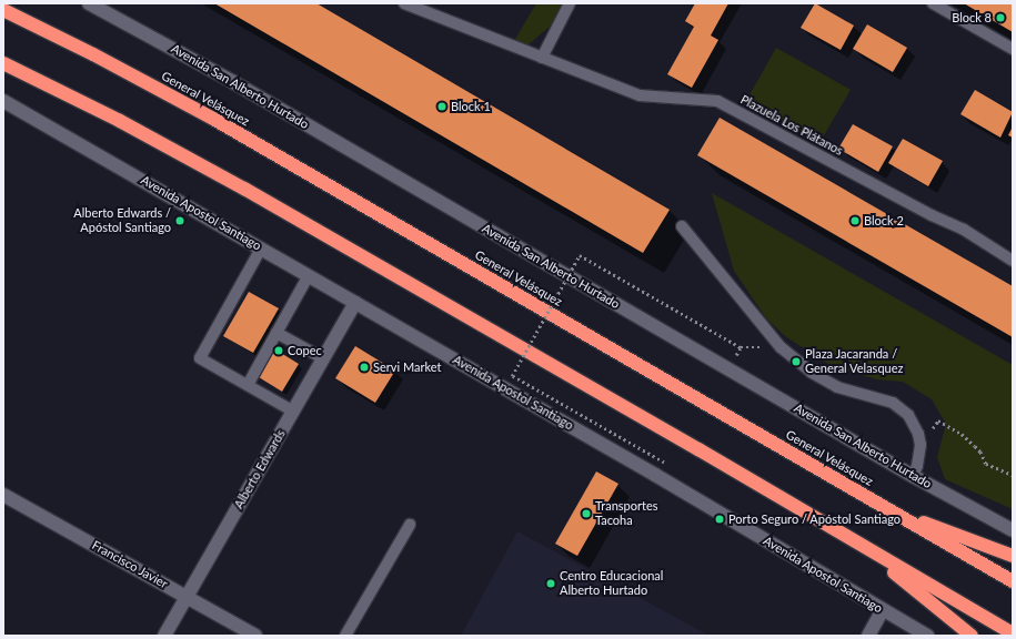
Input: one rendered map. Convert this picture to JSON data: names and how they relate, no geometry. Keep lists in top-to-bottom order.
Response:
{
  "streets": {
    "highway": ["General Velásquez"],
    "main road": [
      "Avenida San Alberto Hurtado",
      "Avenida Apostol Santiago",
      "Alberto Edwards",
      "Francisco Javier"
    ],
    "lane": ["Plazuela Los Plátanos"]
  },
  "crossings": [
    ["Avenida Apostol Santiago", "Alberto Edwards"],
    ["Alberto Edwards", "Francisco Javier"]
  ],
  "places": [
    "Block 8",
    "Block 1",
    "Alberto Edwards / Apóstol Santiago",
    "Block 2",
    "Copec",
    "Plaza Jacaranda / General Velasquez",
    "Servi Market",
    "Transportes Tacoha",
    "Porto Seguro / Apóstol Santiago",
    "Centro Educacional Alberto Hurtado"
  ]
}
